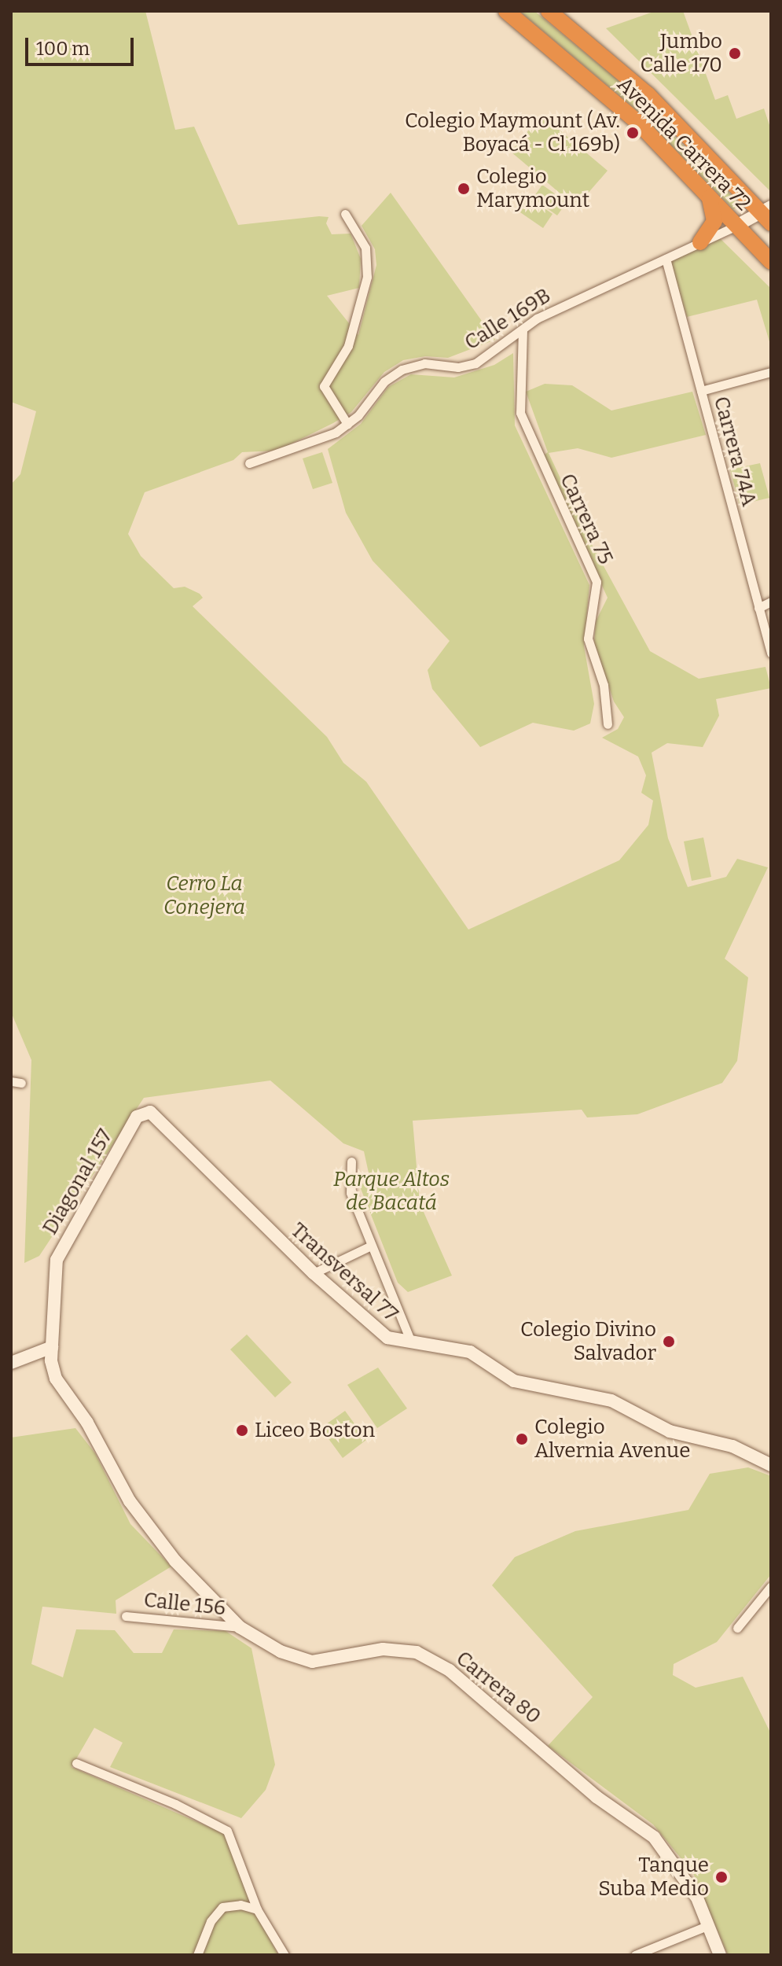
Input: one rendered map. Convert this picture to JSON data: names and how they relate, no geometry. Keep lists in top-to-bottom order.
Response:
{
  "streets": {
    "highway": ["Avenida Carrera 72"],
    "street": [
      "Calle 169B",
      "Carrera 74A",
      "Carrera 75",
      "Diagonal 157",
      "Transversal 77",
      "Calle 156",
      "Carrera 80"
    ]
  },
  "crossings": [
    ["Avenida Carrera 72", "Calle 169B"],
    ["Calle 169B", "Carrera 74A"],
    ["Calle 169B", "Carrera 75"],
    ["Diagonal 157", "Transversal 77"],
    ["Diagonal 157", "Carrera 80"],
    ["Calle 156", "Carrera 80"]
  ],
  "parks": ["Cerro La Conejera", "Parque Altos de Bacatá"],
  "places": [
    "Jumbo Calle 170",
    "Colegio Maymount (Av. Boyacá - Cl 169b)",
    "Colegio Marymount",
    "Colegio Divino Salvador",
    "Liceo Boston",
    "Colegio Alvernia Avenue",
    "Tanque Suba Medio"
  ],
  "scale_bar": "100 m"
}
